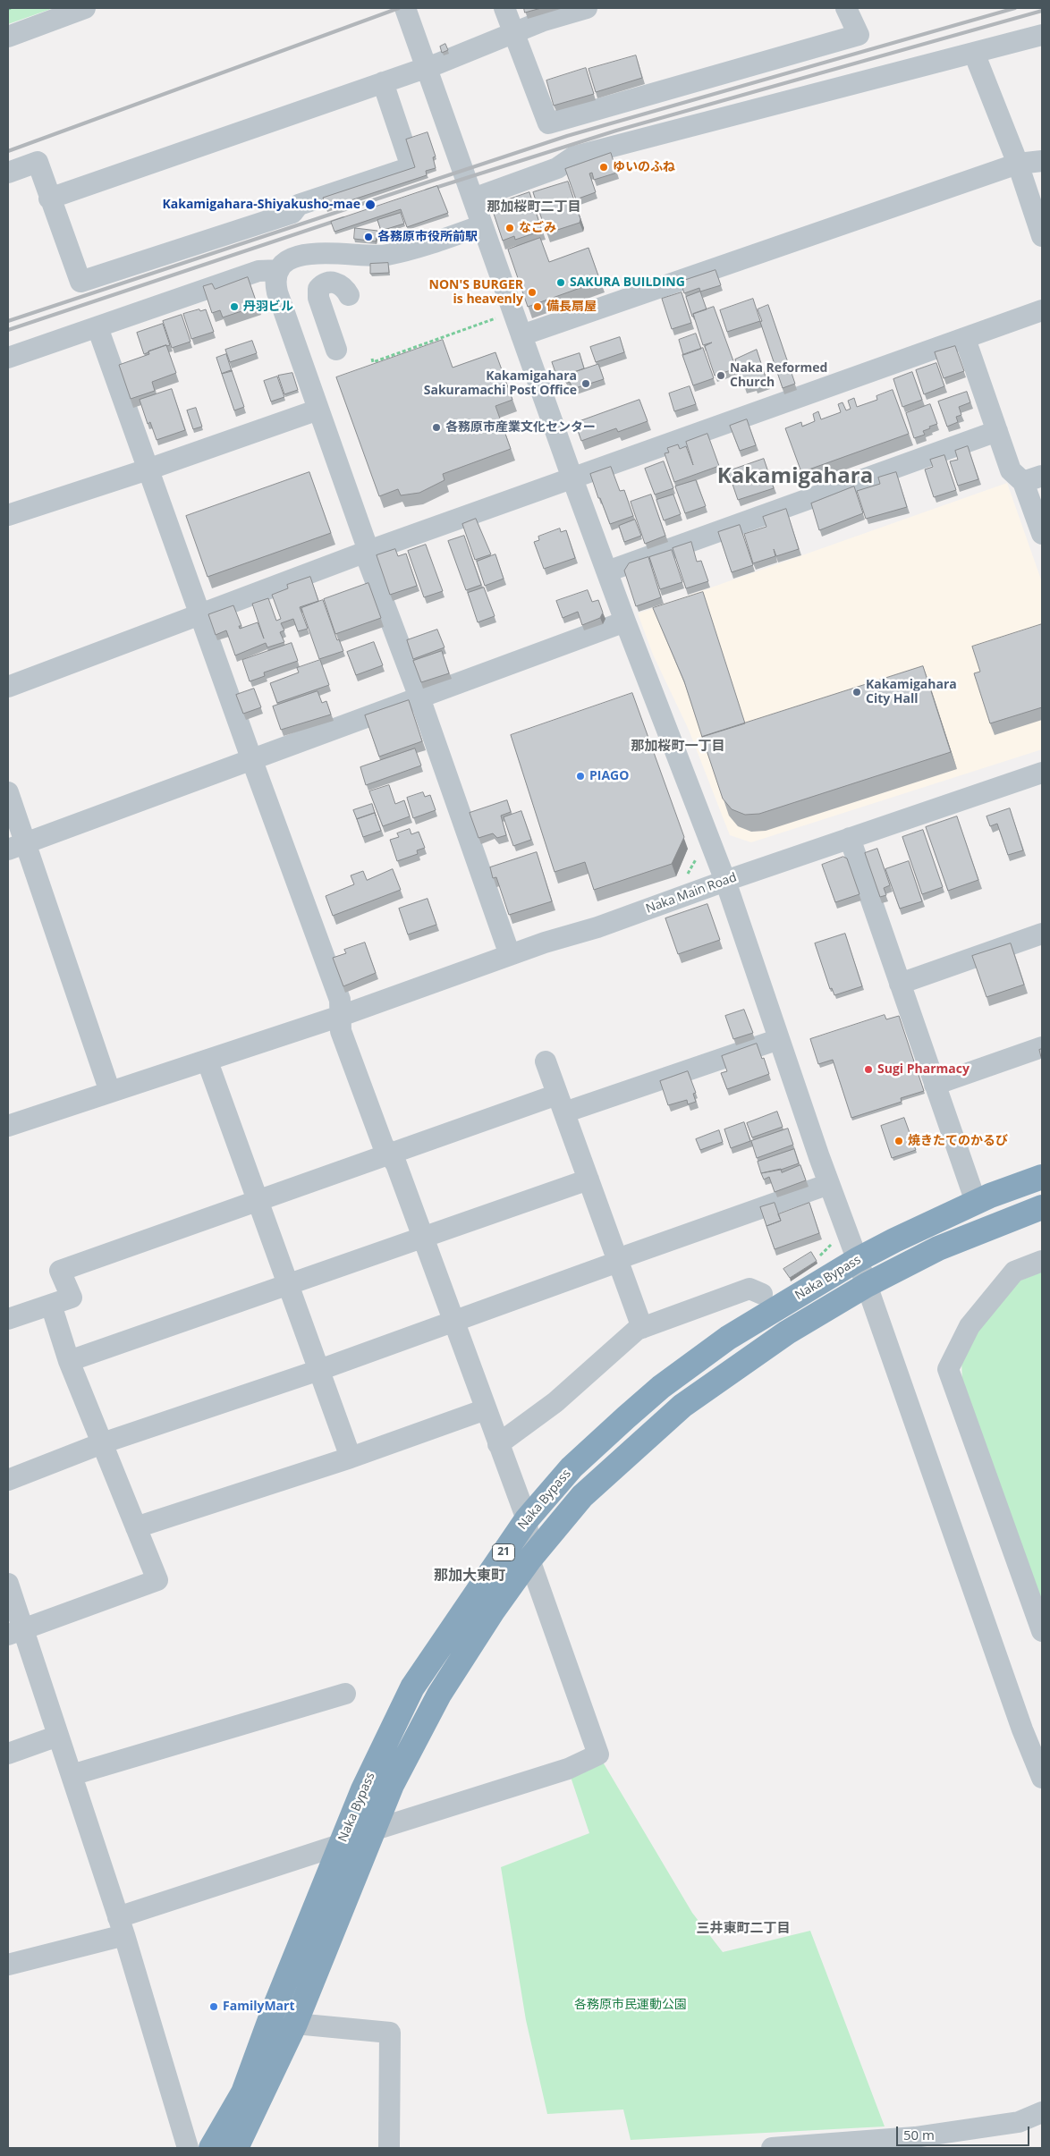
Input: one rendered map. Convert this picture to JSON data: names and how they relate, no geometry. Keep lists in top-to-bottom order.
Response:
{
  "streets": {
    "highway": ["Naka Bypass", "21"],
    "street": ["Naka Main Road"]
  },
  "districts": [
    "那加桜町二丁目",
    "Kakamigahara",
    "那加桜町一丁目",
    "那加大東町",
    "三井東町二丁目"
  ],
  "parks": ["各務原市民運動公園"],
  "places": [
    "ゆいのふね",
    "Kakamigahara-Shiyakusho-mae",
    "なごみ",
    "各務原市役所前駅",
    "SAKURA BUILDING",
    "NON'S BURGER is heavenly",
    "丹羽ビル",
    "備長扇屋",
    "Naka Reformed Church",
    "Kakamigahara Sakuramachi Post Office",
    "各務原市産業文化センター",
    "Kakamigahara City Hall",
    "PIAGO",
    "Sugi Pharmacy",
    "焼きたてのかるび",
    "FamilyMart"
  ],
  "scale_bar": "50 m"
}
